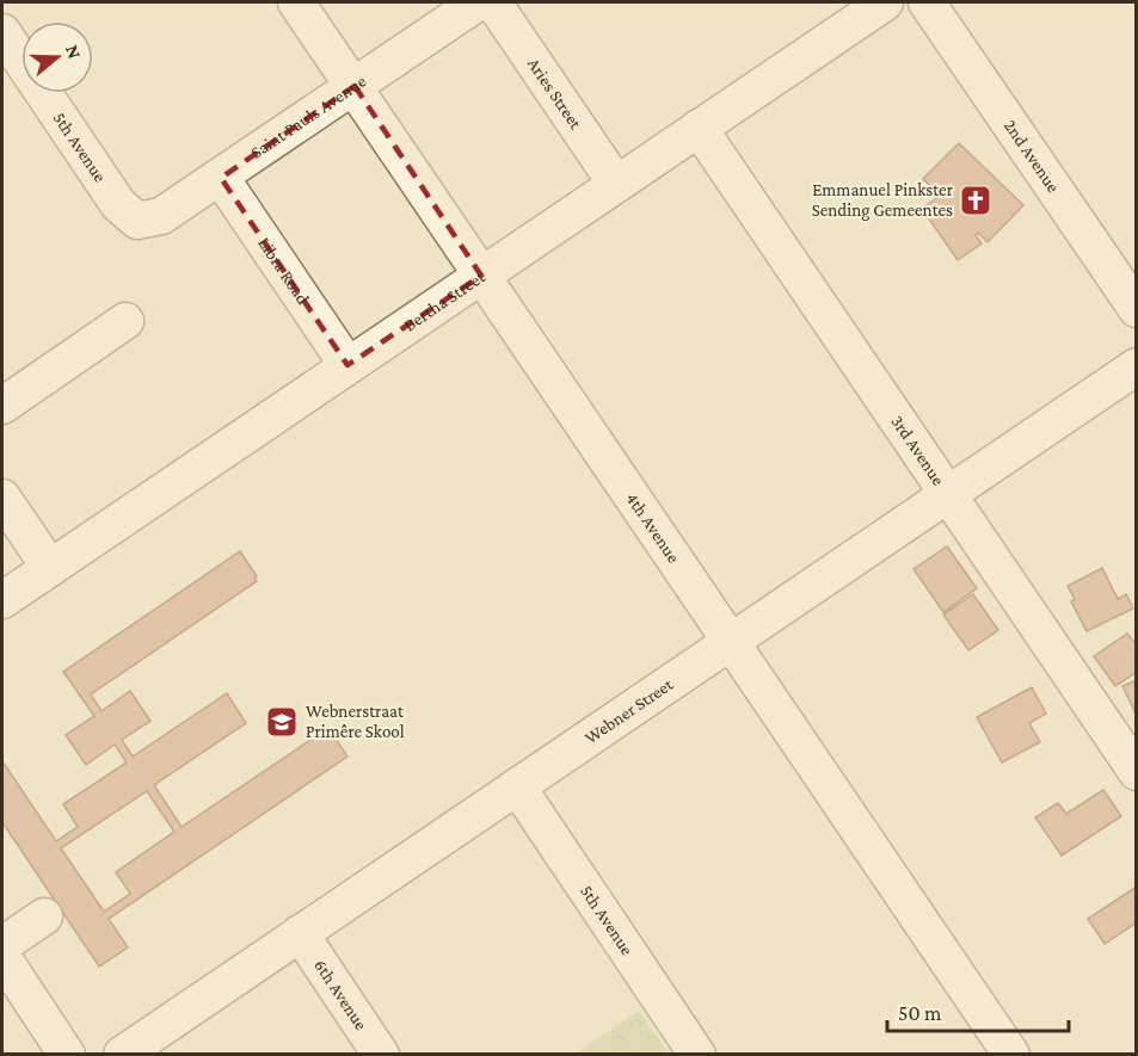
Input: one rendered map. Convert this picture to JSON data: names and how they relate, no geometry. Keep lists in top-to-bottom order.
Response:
{
  "streets": {
    "street": [
      "Aries Street",
      "Saint Pauls Avenue",
      "5th Avenue",
      "2nd Avenue",
      "Libra Road",
      "Bertha Street",
      "3rd Avenue",
      "4th Avenue",
      "Webner Street",
      "6th Avenue"
    ]
  },
  "crossings": [
    ["Aries Street", "Bertha Street"],
    ["Saint Pauls Avenue", "5th Avenue"],
    ["Saint Pauls Avenue", "Libra Road"],
    ["Saint Pauls Avenue", "4th Avenue"],
    ["5th Avenue", "Webner Street"],
    ["Libra Road", "Bertha Street"],
    ["Bertha Street", "3rd Avenue"],
    ["Bertha Street", "4th Avenue"],
    ["3rd Avenue", "Webner Street"],
    ["4th Avenue", "Webner Street"],
    ["Webner Street", "6th Avenue"]
  ],
  "places": {
    "church": ["Emmanuel Pinkster Sending Gemeentes"],
    "school or university": ["Webnerstraat Primêre Skool"]
  },
  "scale_bar": "50 m",
  "north": "right"
}
